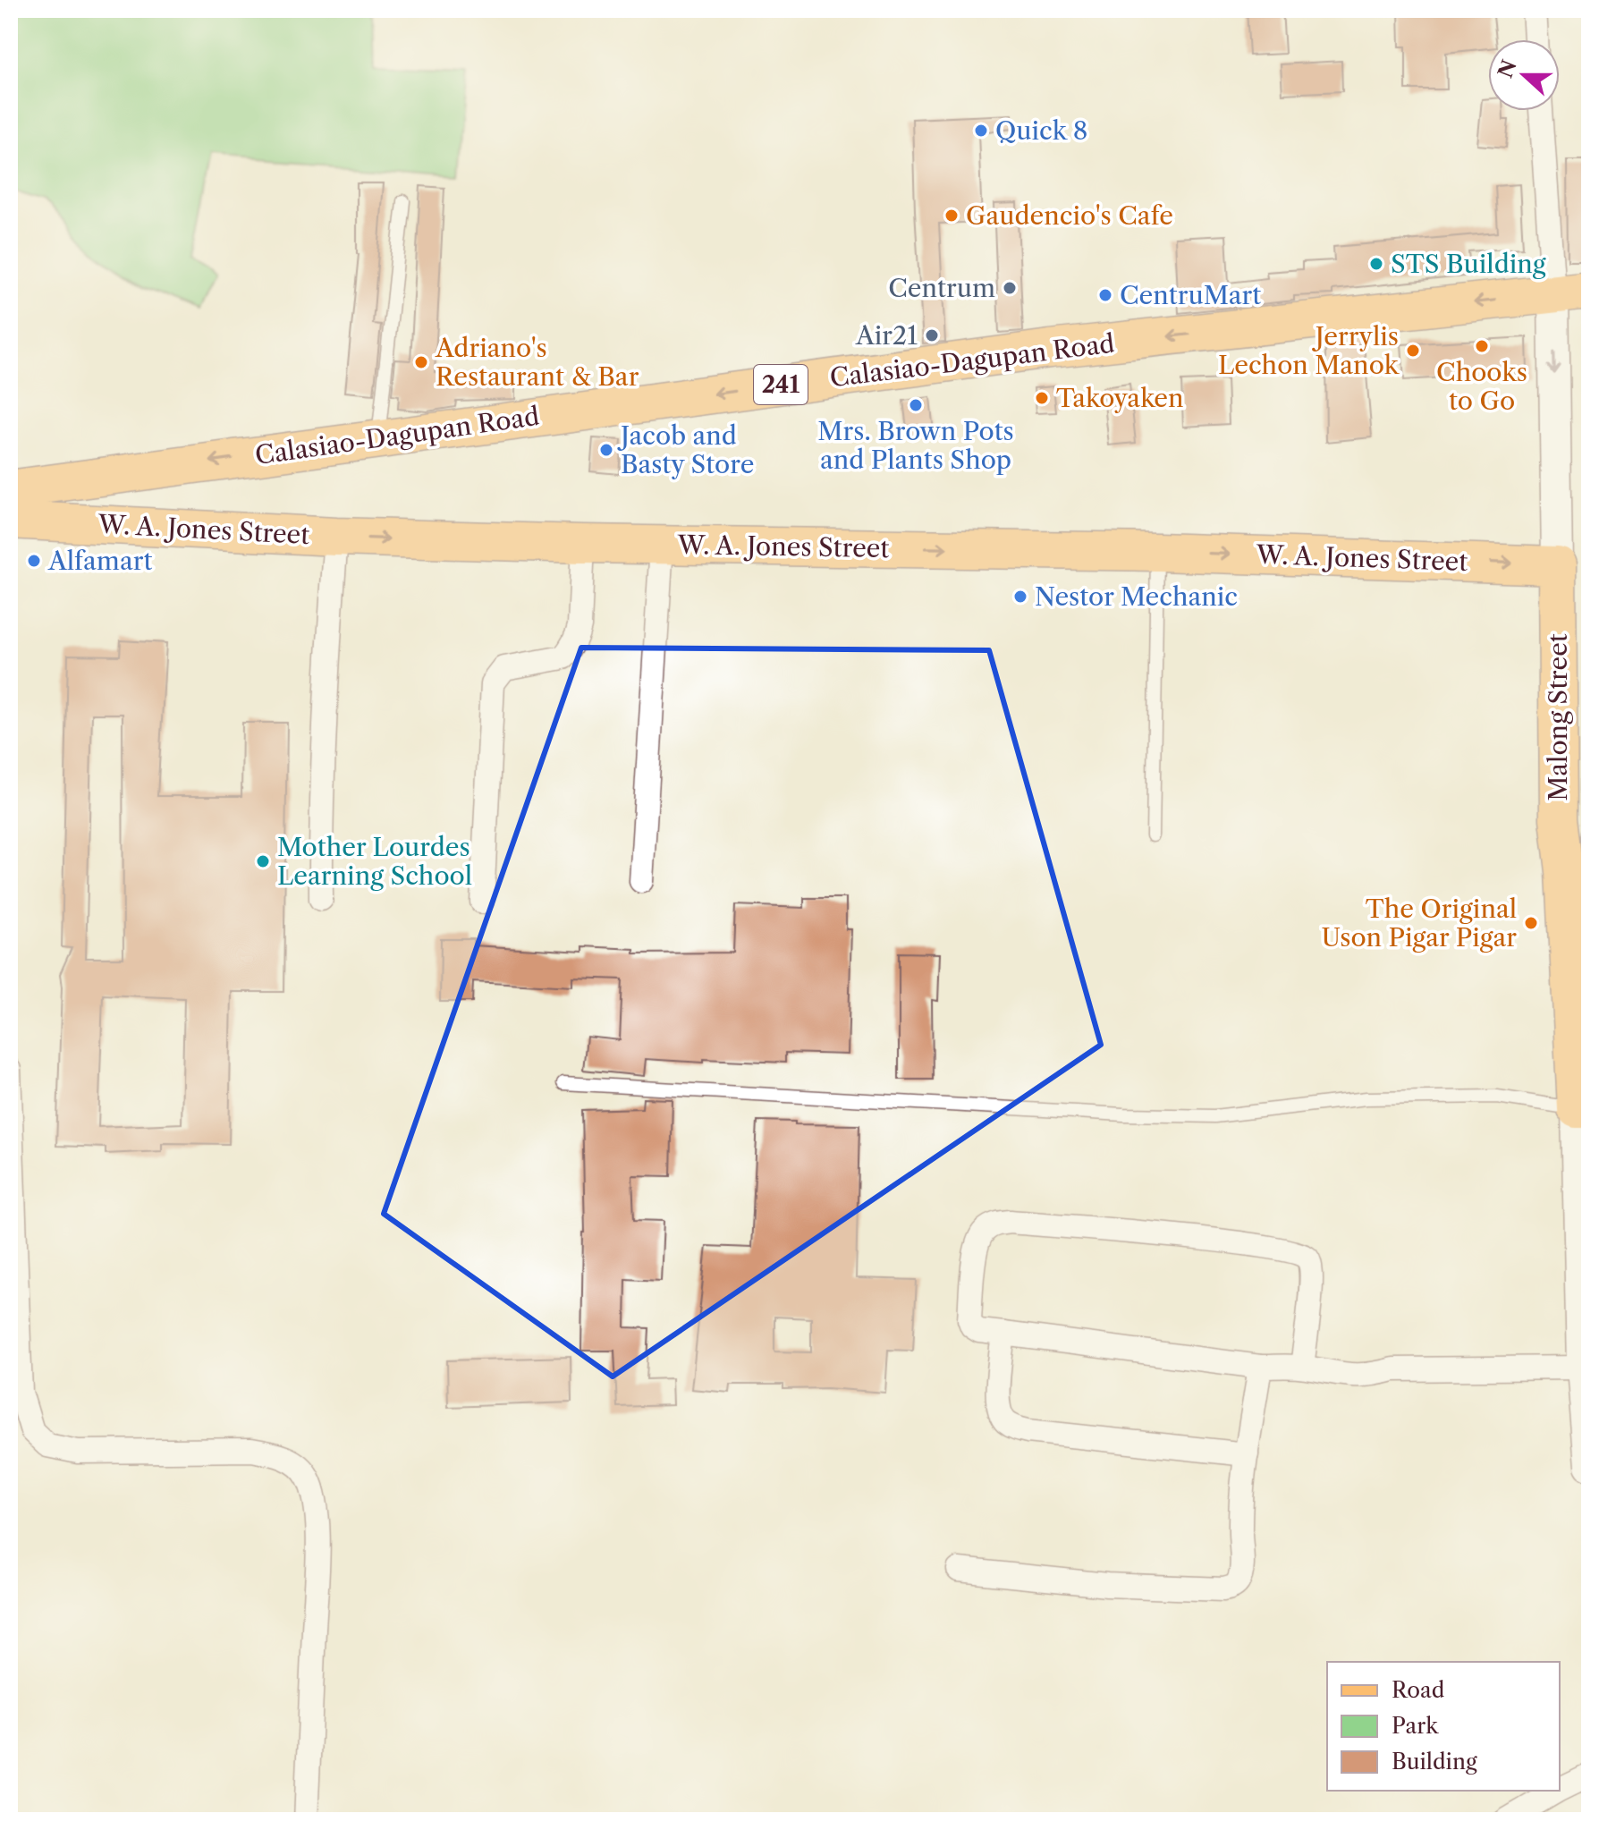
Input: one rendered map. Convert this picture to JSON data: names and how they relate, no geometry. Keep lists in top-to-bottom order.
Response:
{
  "streets": {
    "main road": [
      "Calasiao-Dagupan Road",
      "241",
      "W. A. Jones Street",
      "Malong Street"
    ]
  },
  "crossings": [
    ["Calasiao-Dagupan Road", "241"],
    ["Calasiao-Dagupan Road", "Malong Street"],
    ["241", "Malong Street"],
    ["W. A. Jones Street", "Malong Street"]
  ],
  "one_way": ["Calasiao-Dagupan Road", "W. A. Jones Street"],
  "places": [
    "Quick 8",
    "Gaudencio's Cafe",
    "STS Building",
    "Centrum",
    "CentruMart",
    "Air21",
    "Chooks to Go",
    "Jerrylis Lechon Manok",
    "Adriano's Restaurant & Bar",
    "Takoyaken",
    "Mrs. Brown Pots and Plants Shop",
    "Jacob and Basty Store",
    "Alfamart",
    "Nestor Mechanic",
    "Mother Lourdes Learning School",
    "The Original Uson Pigar Pigar"
  ],
  "legend": ["Road", "Park", "Building"],
  "north": "left"
}
